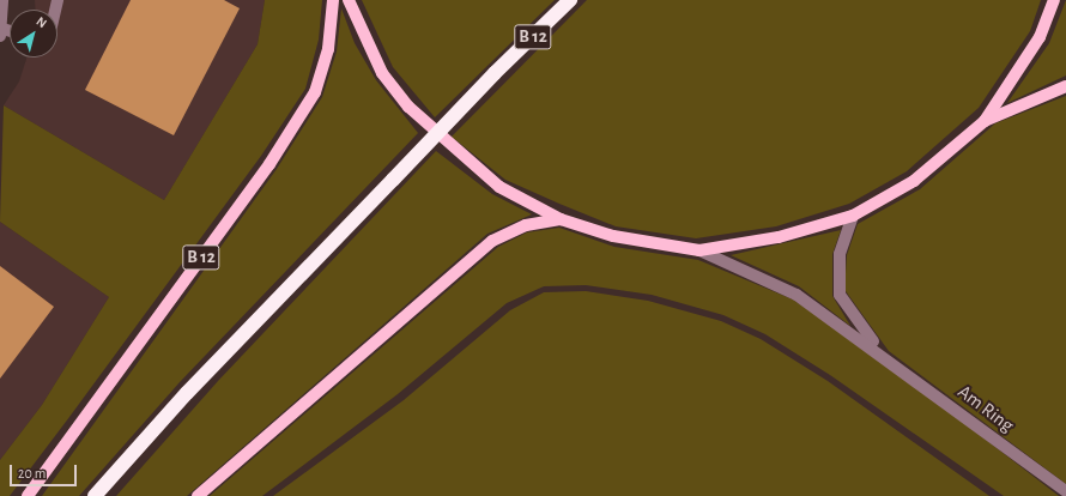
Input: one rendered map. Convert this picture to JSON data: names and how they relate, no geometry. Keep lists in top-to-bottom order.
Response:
{
  "streets": {
    "highway": ["B 12"],
    "street": ["Am Ring"]
  },
  "scale_bar": "20 m",
  "north": "top right"
}
